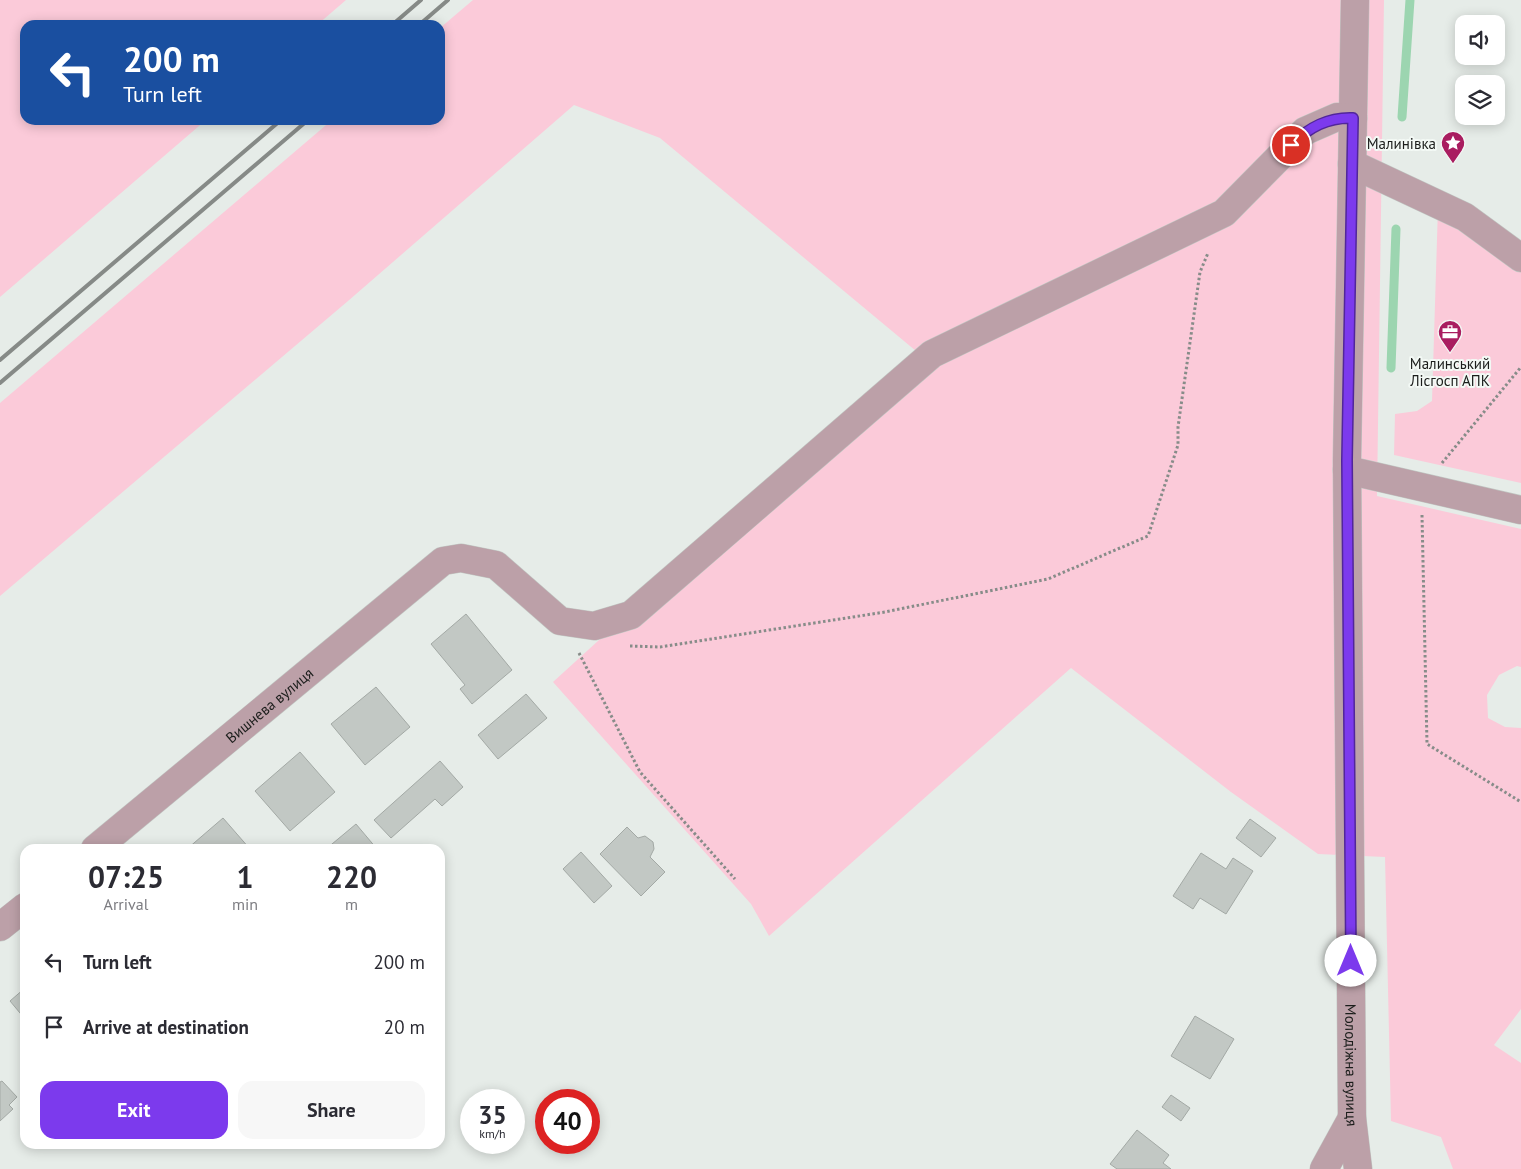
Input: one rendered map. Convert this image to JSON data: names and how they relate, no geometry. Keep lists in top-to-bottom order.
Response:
{
  "streets": {
    "street": ["Вишнева вулиця", "Молодіжна вулиця"]
  },
  "places": {
    "place": ["Малинівка"],
    "office": ["Малинський Лісгосп АПК"]
  },
  "page": {
    "turn": ["200 m", "Turn left"],
    "eta": [
      "07:25",
      "Arrival",
      "1",
      "min",
      "220",
      "m"
    ],
    "list": [
      {
        "name": "Turn left",
        "value": "200 m"
      },
      {
        "name": "Arrive at destination",
        "value": "20 m"
      }
    ],
    "buttons": ["Exit", "Share"],
    "speed": "35 km/h",
    "limit": "40"
  }
}
